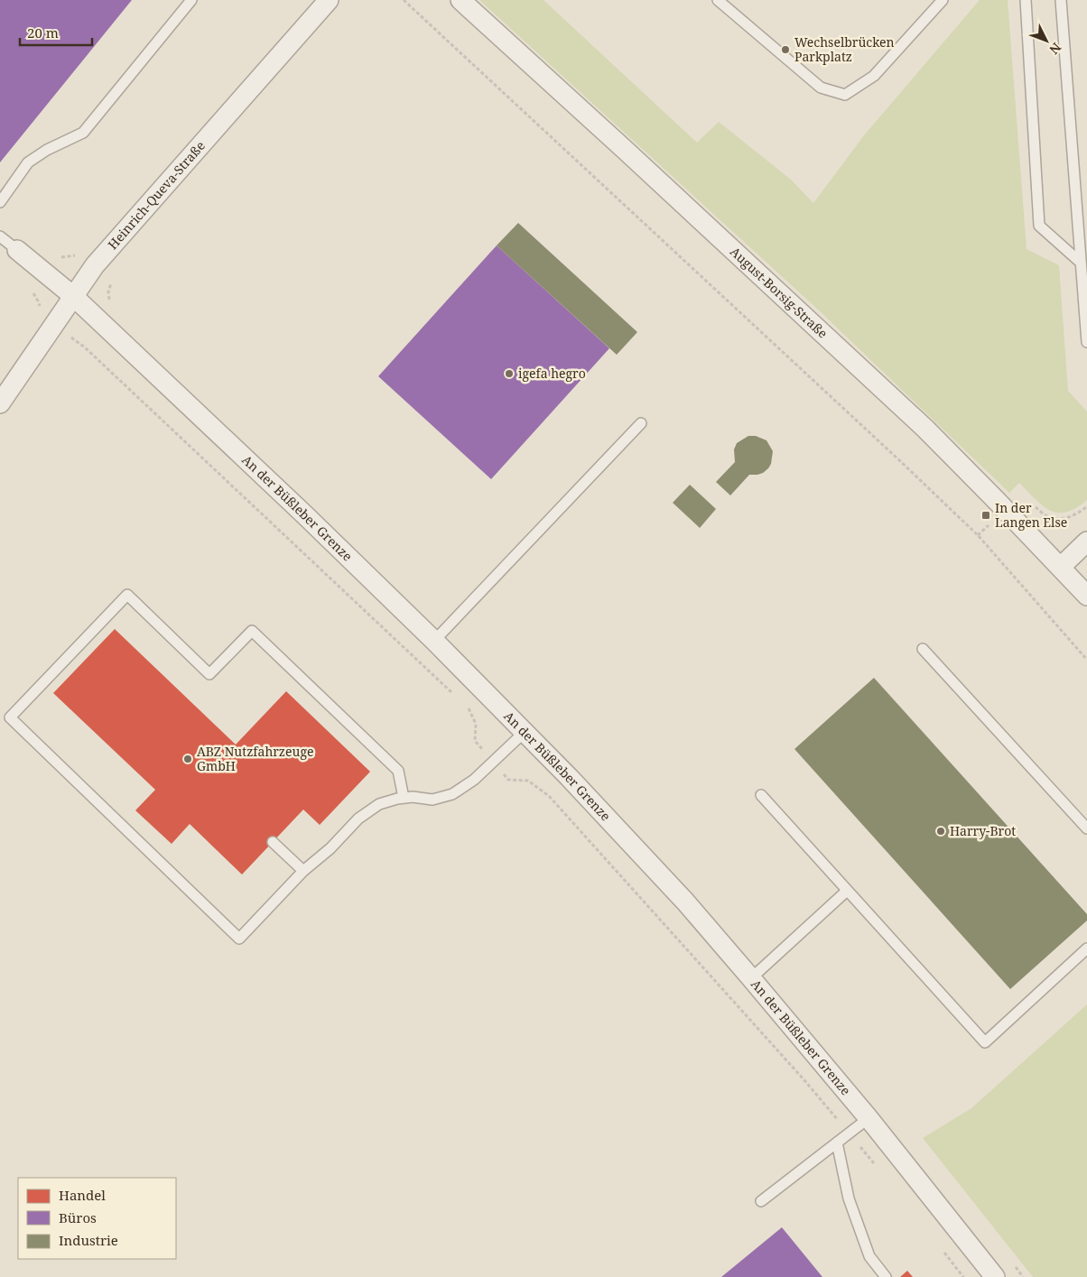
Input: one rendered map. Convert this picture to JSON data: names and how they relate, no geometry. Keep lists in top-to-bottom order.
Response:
{
  "streets": {
    "street": ["Heinrich-Queva-Straße", "August-Borsig-Straße", "An der Büßleber Grenze"]
  },
  "crossings": [
    ["Heinrich-Queva-Straße", "An der Büßleber Grenze"]
  ],
  "places": {
    "other": [
      "Wechselbrücken Parkplatz",
      "igefa hegro",
      "ABZ Nutzfahrzeuge GmbH",
      "Harry-Brot"
    ],
    "transit": ["In der Langen Else"]
  },
  "legend": ["Handel", "Büros", "Industrie"],
  "scale_bar": "20 m",
  "north": "bottom right"
}
